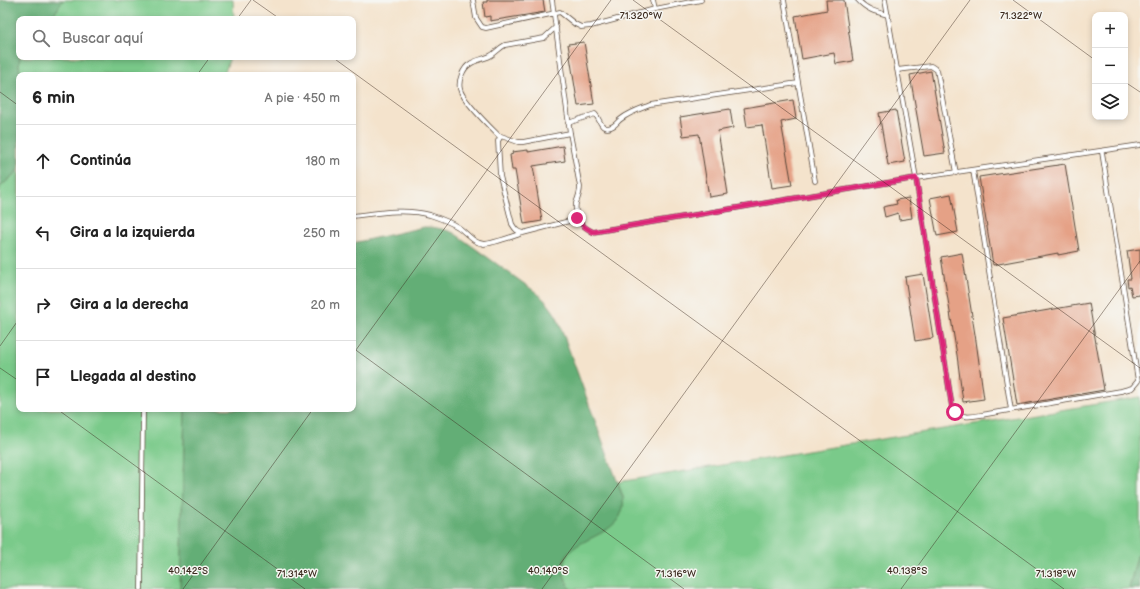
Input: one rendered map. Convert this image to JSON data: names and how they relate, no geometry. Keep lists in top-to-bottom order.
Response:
{
  "page": {
    "map_buttons": ["+", "−"],
    "search": "Buscar aquí",
    "heading": ["6 min", "A pie · 450 m"],
    "list": [
      ["Continúa", "180 m"],
      ["Gira a la izquierda", "250 m"],
      ["Gira a la derecha", "20 m"],
      "Llegada al destino"
    ]
  },
  "coordinates": [
    "71.320°W",
    "71.322°W",
    "40.142°S",
    "40.140°S",
    "40.138°S",
    "71.314°W",
    "71.316°W",
    "71.318°W"
  ]
}
